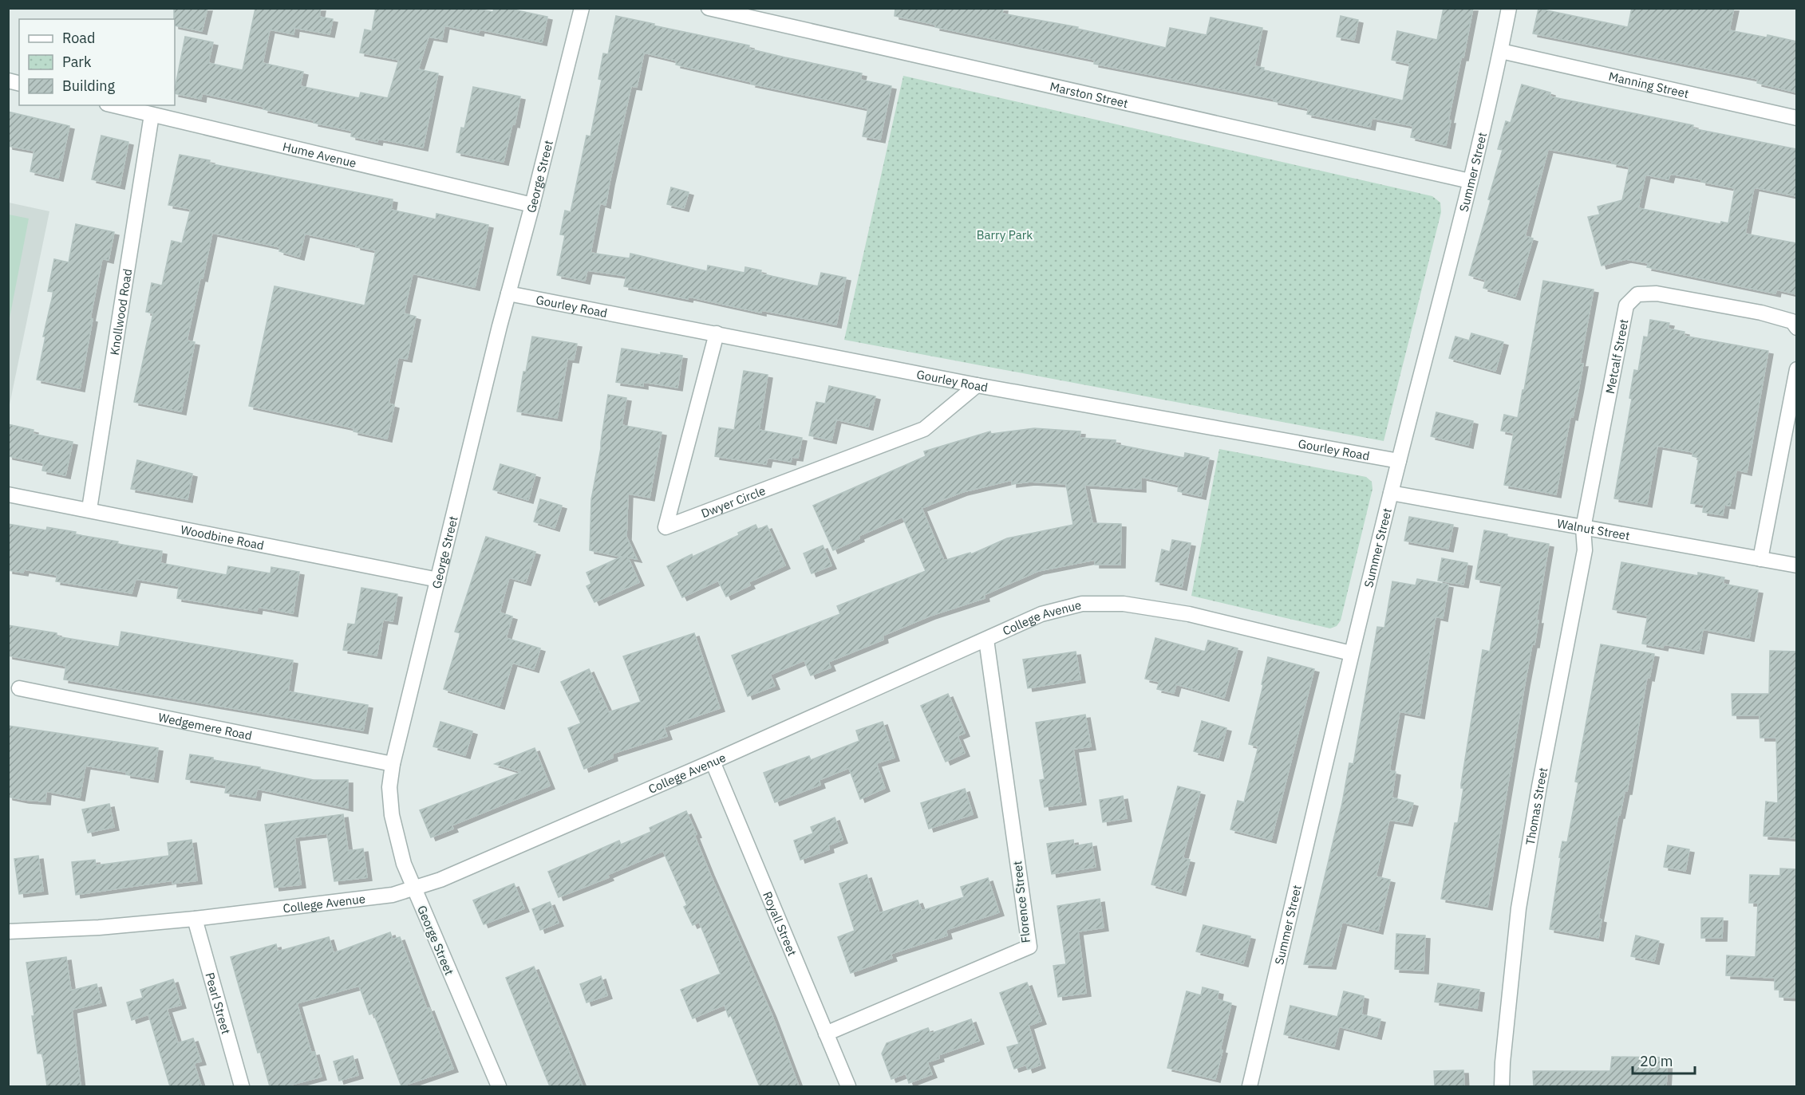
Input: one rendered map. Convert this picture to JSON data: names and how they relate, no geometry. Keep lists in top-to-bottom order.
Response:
{
  "streets": {
    "street": [
      "Manning Street",
      "Marston Street",
      "Hume Avenue",
      "Summer Street",
      "George Street",
      "Gourley Road",
      "Knollwood Road",
      "Metcalf Street",
      "Dwyer Circle",
      "Walnut Street",
      "Woodbine Road",
      "College Avenue",
      "Wedgemere Road",
      "Thomas Street",
      "Florence Street",
      "Royall Street",
      "Pearl Street"
    ]
  },
  "crossings": [
    ["Manning Street", "Summer Street"],
    ["Marston Street", "Summer Street"],
    ["Hume Avenue", "George Street"],
    ["Hume Avenue", "Knollwood Road"],
    ["Summer Street", "Gourley Road"],
    ["Summer Street", "Walnut Street"],
    ["Summer Street", "College Avenue"],
    ["George Street", "Gourley Road"],
    ["George Street", "Woodbine Road"],
    ["George Street", "College Avenue"],
    ["George Street", "Wedgemere Road"],
    ["Gourley Road", "Dwyer Circle"],
    ["Knollwood Road", "Woodbine Road"],
    ["Metcalf Street", "Walnut Street"],
    ["Metcalf Street", "Thomas Street"],
    ["Walnut Street", "Thomas Street"],
    ["College Avenue", "Florence Street"],
    ["College Avenue", "Royall Street"],
    ["College Avenue", "Pearl Street"],
    ["Florence Street", "Royall Street"]
  ],
  "parks": ["Barry Park"],
  "legend": ["Road", "Park", "Building"],
  "scale_bar": "20 m"
}
